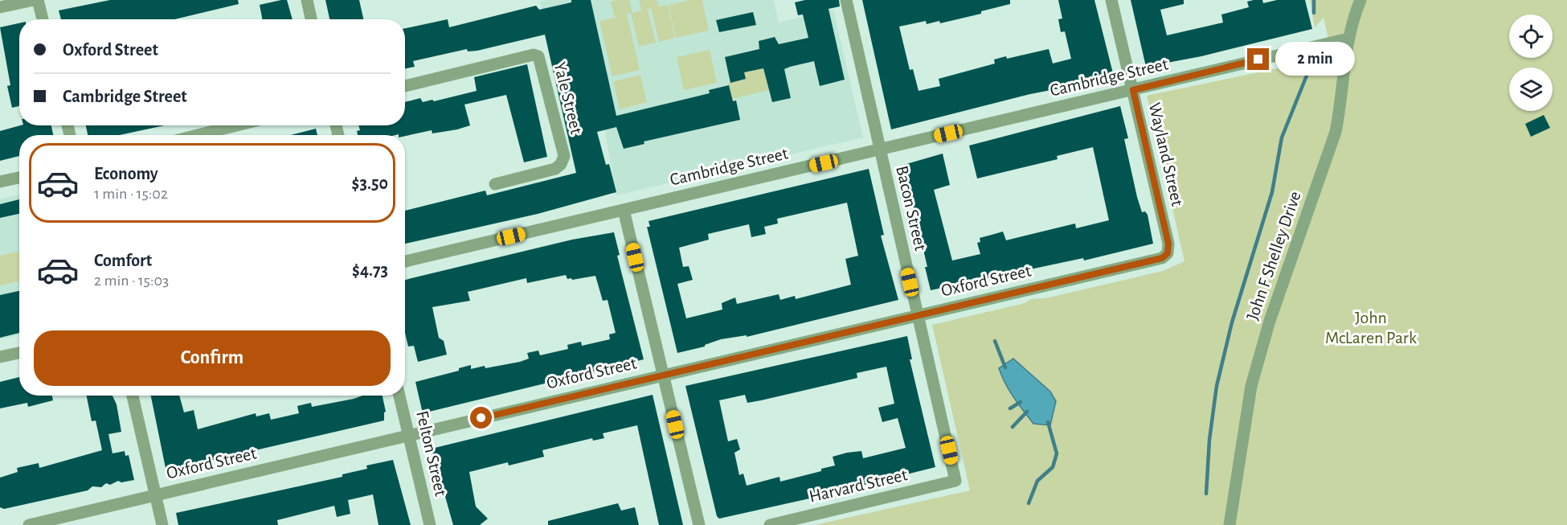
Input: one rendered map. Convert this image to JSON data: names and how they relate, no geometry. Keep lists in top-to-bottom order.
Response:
{
  "streets": {
    "street": [
      "Cambridge Street",
      "Yale Street",
      "Wayland Street",
      "Bacon Street",
      "John F Shelley Drive",
      "Oxford Street",
      "Felton Street",
      "Harvard Street"
    ]
  },
  "crossings": [
    ["Cambridge Street", "Wayland Street"],
    ["Cambridge Street", "Bacon Street"],
    ["Cambridge Street", "John F Shelley Drive"],
    ["Wayland Street", "Oxford Street"],
    ["Bacon Street", "Oxford Street"],
    ["Bacon Street", "Harvard Street"],
    ["Oxford Street", "Felton Street"]
  ],
  "parks": ["John McLaren Park"],
  "page": {
    "banner": ["Oxford Street", "Cambridge Street"],
    "bubble": "2 min",
    "list": [
      {
        "name": "Economy",
        "note": "1 min · 15:02",
        "value": "$3.50"
      },
      {
        "name": "Comfort",
        "note": "2 min · 15:03",
        "value": "$4.73"
      }
    ],
    "buttons": "Confirm"
  }
}
